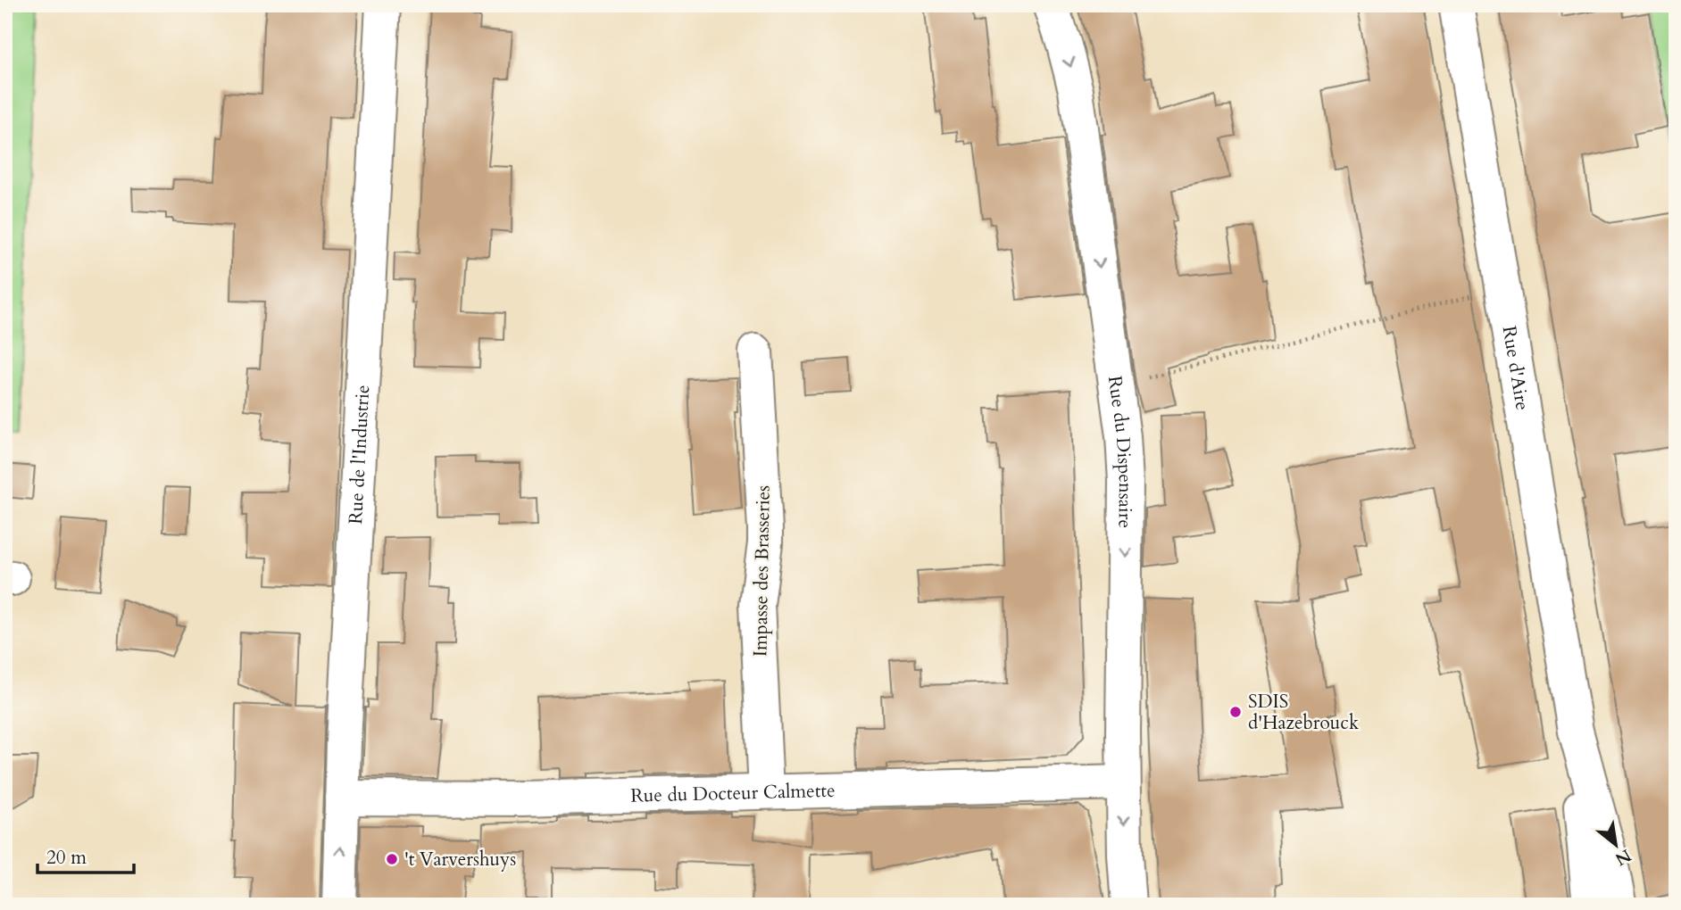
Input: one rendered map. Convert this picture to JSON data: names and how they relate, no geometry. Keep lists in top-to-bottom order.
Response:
{
  "streets": {
    "street": [
      "Rue d'Aire",
      "Rue du Dispensaire",
      "Rue de l'Industrie",
      "Impasse des Brasseries",
      "Rue du Docteur Calmette"
    ]
  },
  "crossings": [
    ["Rue du Dispensaire", "Rue du Docteur Calmette"],
    ["Rue de l'Industrie", "Rue du Docteur Calmette"],
    ["Impasse des Brasseries", "Rue du Docteur Calmette"]
  ],
  "one_way": ["Rue du Dispensaire"],
  "places": ["SDIS d'Hazebrouck", "'t Varvershuys"],
  "scale_bar": "20 m",
  "north": "bottom right"
}
